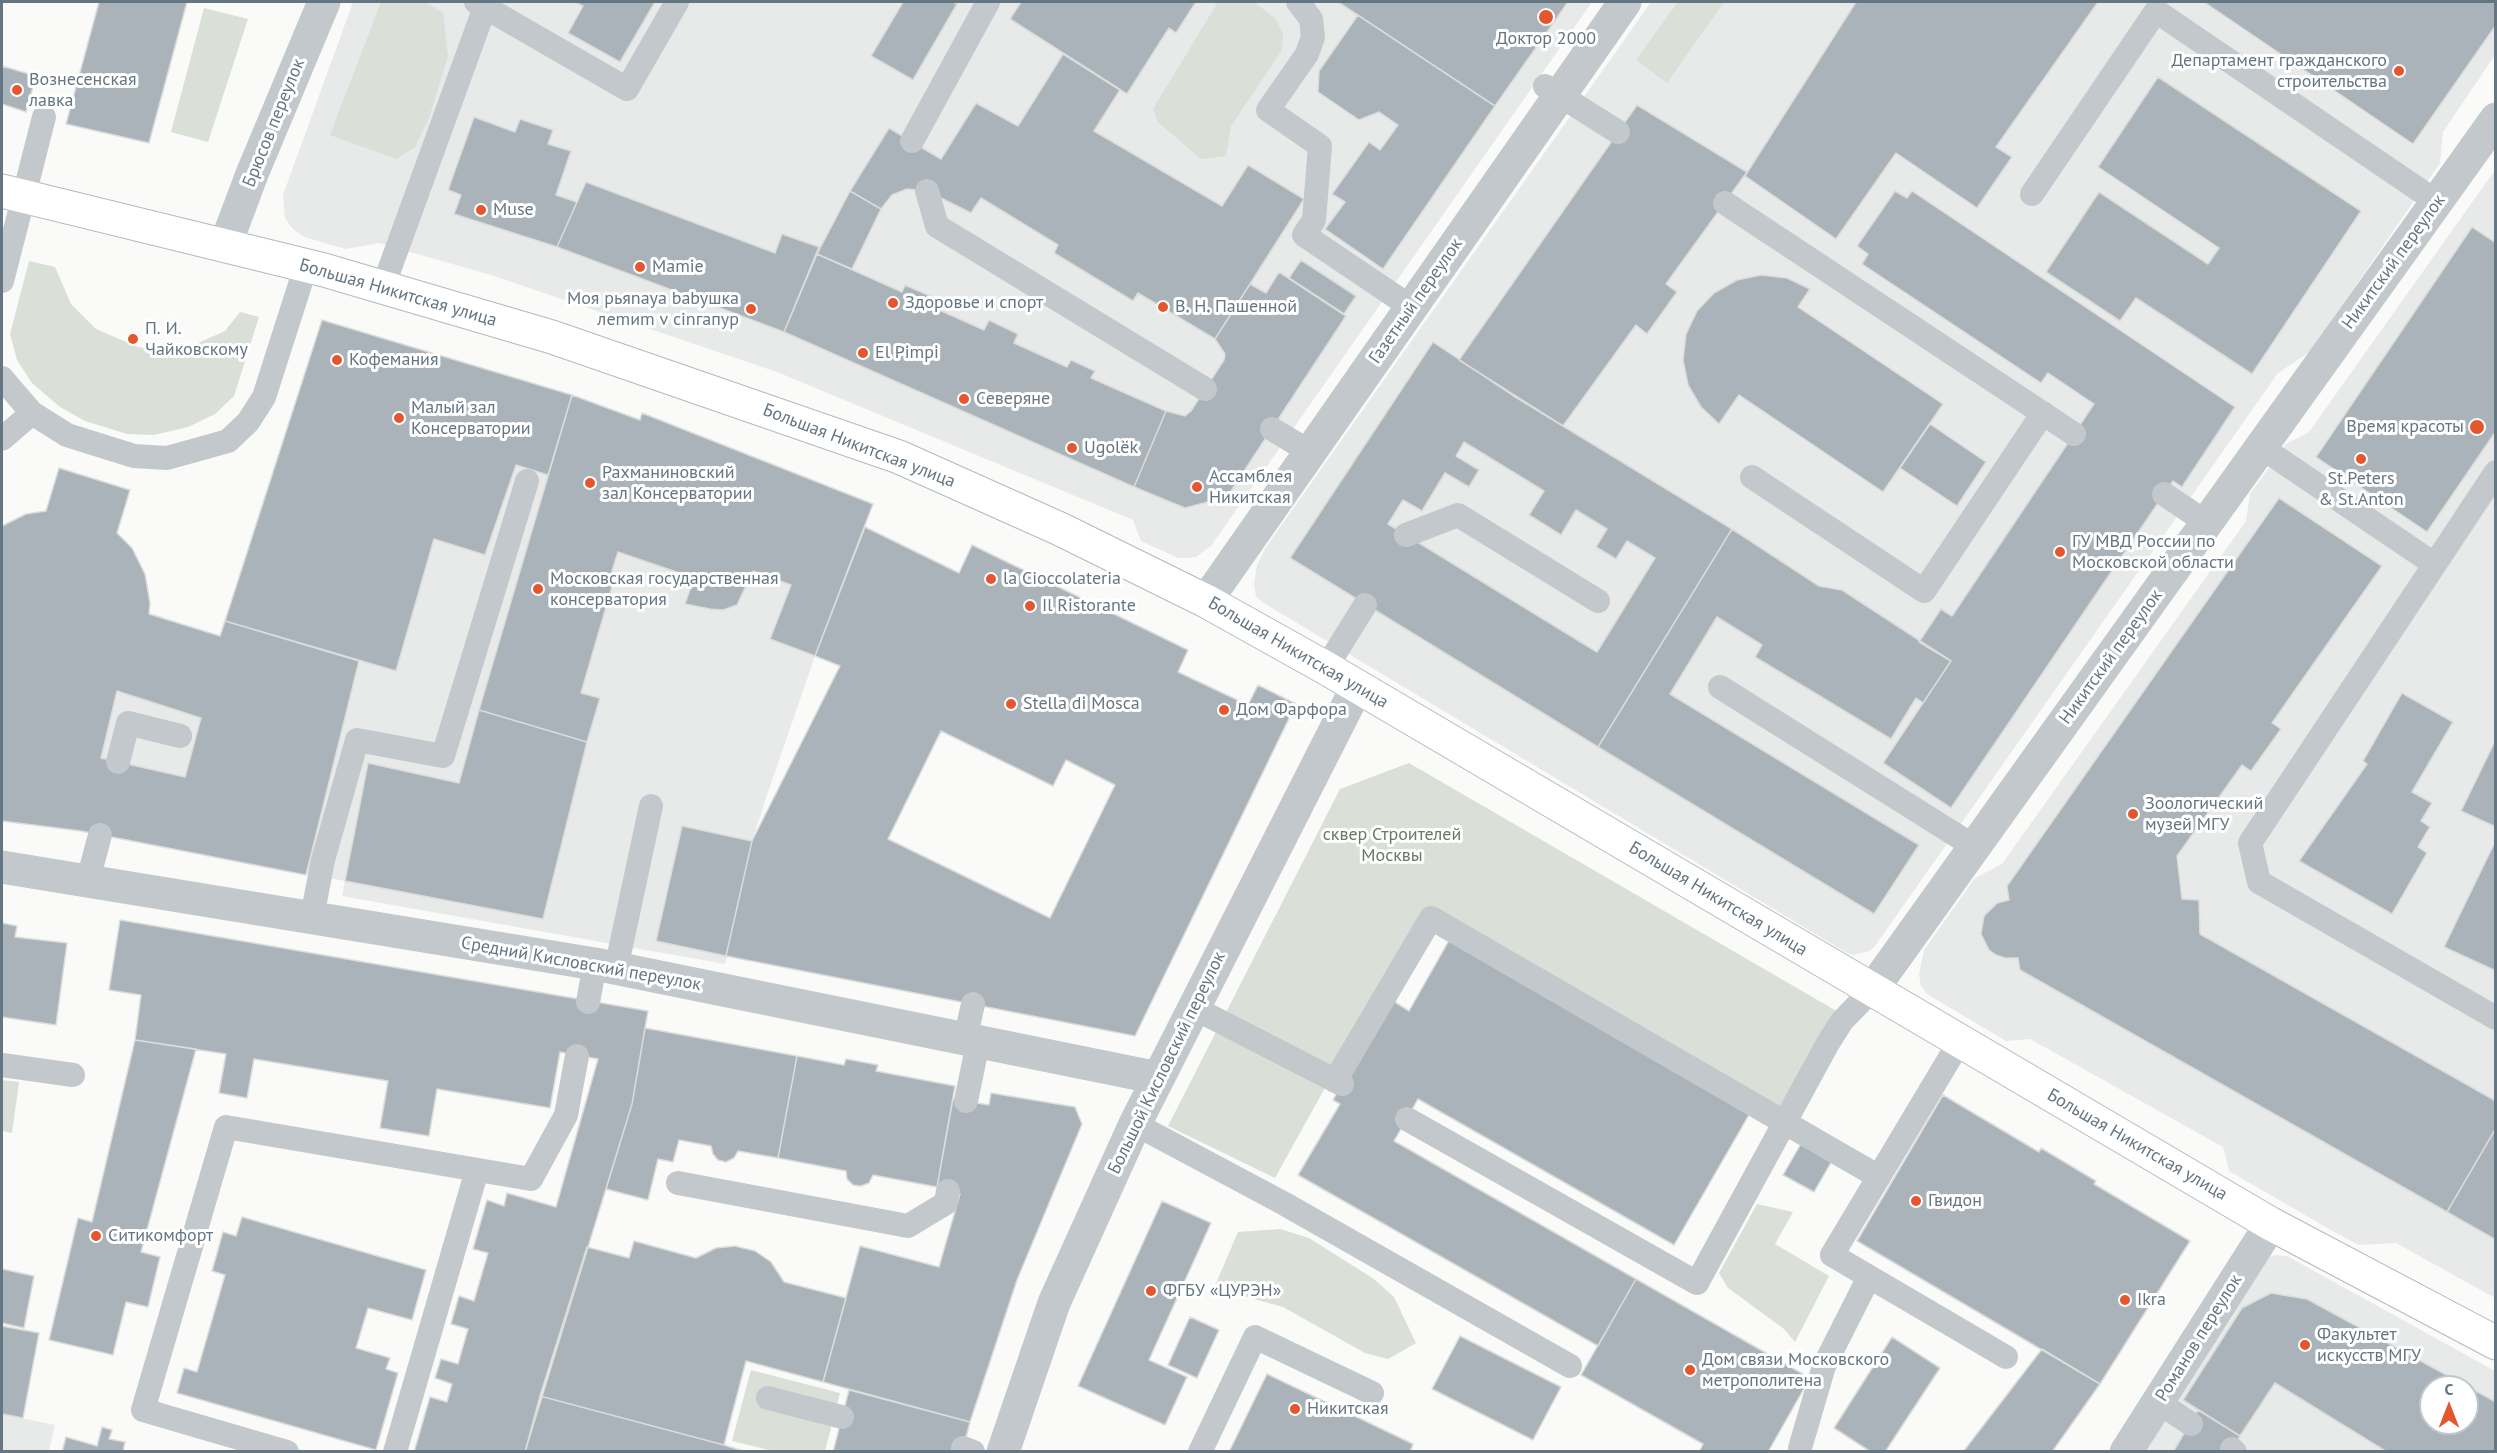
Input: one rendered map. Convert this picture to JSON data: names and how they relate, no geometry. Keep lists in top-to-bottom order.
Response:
{
  "streets": {
    "street": [
      "Брюсов переулок",
      "Никитский переулок",
      "Большая Никитская улица",
      "Газетный переулок",
      "Средний Кисловский переулок",
      "Большой Кисловский переулок",
      "Романов переулок"
    ]
  },
  "crossings": [
    ["Брюсов переулок", "Большая Никитская улица"],
    ["Никитский переулок", "Большая Никитская улица"],
    ["Большая Никитская улица", "Газетный переулок"],
    ["Большая Никитская улица", "Большой Кисловский переулок"],
    ["Большая Никитская улица", "Романов переулок"],
    ["Средний Кисловский переулок", "Большой Кисловский переулок"]
  ],
  "parks": ["сквер Строителей Москвы"],
  "places": [
    "Доктор 2000",
    "Департамент гражданского строительства",
    "Вознесенская лавка",
    "Muse",
    "Mamie",
    "Здоровье и спорт",
    "В. Н. Пашенной",
    "Моя рьяnaya babyшка леmиm v cinгапур",
    "П. И. Чайковскому",
    "El Pimpi",
    "Кофемания",
    "Северяне",
    "Малый зал Консерватории",
    "Время красоты",
    "Ugolёk",
    "St.Peters & St.Anton",
    "Рахманиновский зал Консерватории",
    "Ассамблея Никитская",
    "ГУ МВД России по Московской области",
    "la Cioccolateria",
    "Московская государственная консерватория",
    "Il Ristorante",
    "Stella di Mosca",
    "Дом Фарфора",
    "Зоологический музей МГУ",
    "Гвидон",
    "Ситикомфорт",
    "ФГБУ «ЦУРЭН»",
    "Ikra",
    "Факультет искусств МГУ",
    "Дом связи Московского метрополитена",
    "Никитская"
  ],
  "north": "top"
}
